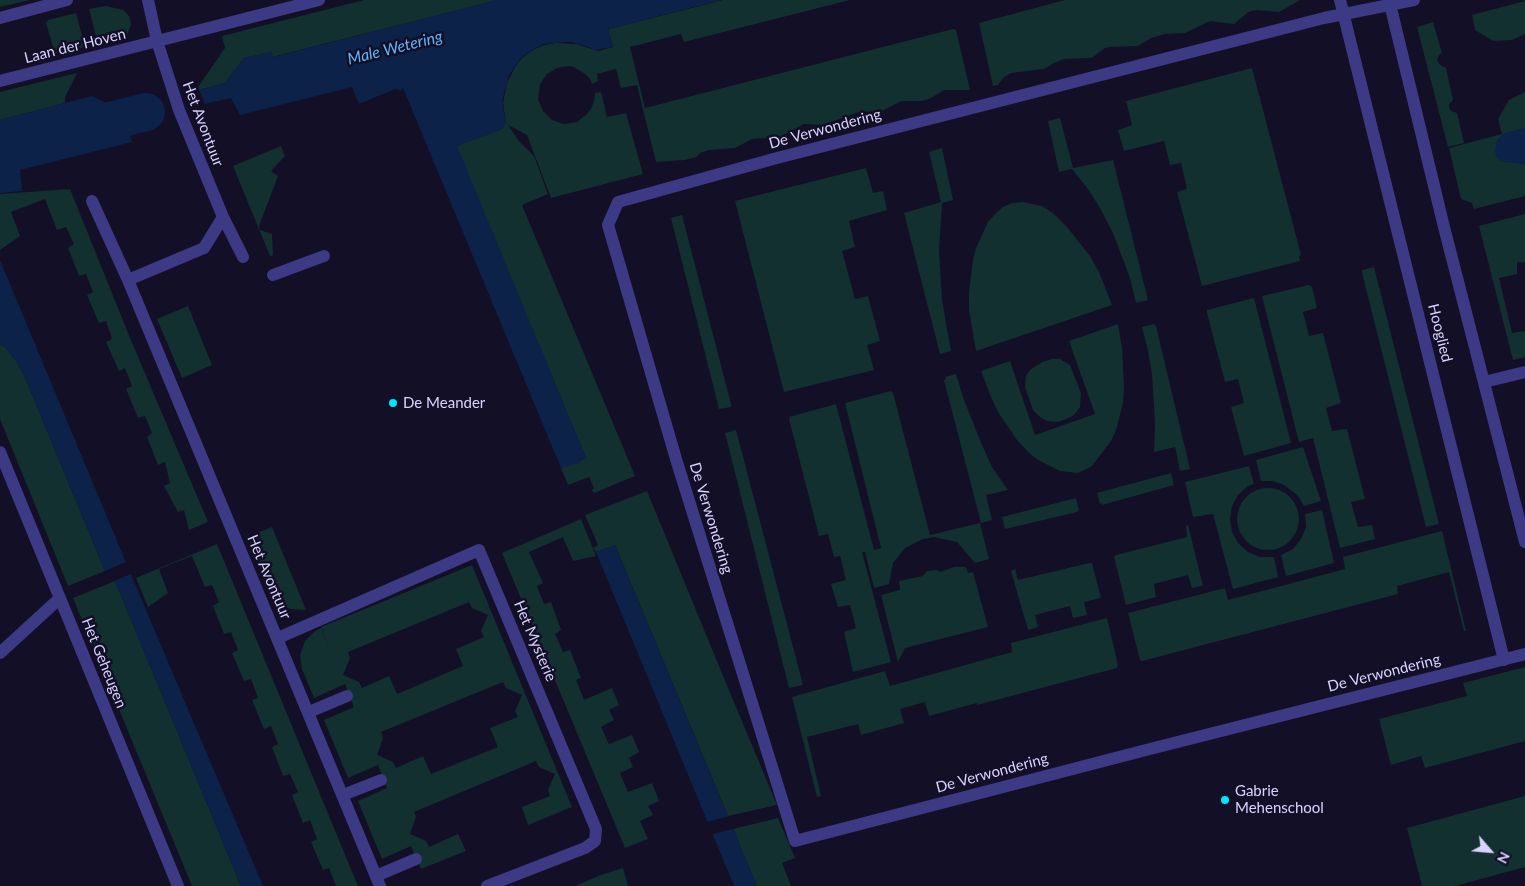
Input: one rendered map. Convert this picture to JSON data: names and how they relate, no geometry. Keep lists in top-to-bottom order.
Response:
{
  "streets": {
    "street": [
      "Laan der Hoven",
      "Het Avontuur",
      "De Verwondering",
      "Hooglied",
      "Het Mysterie",
      "Het Geheugen"
    ]
  },
  "crossings": [
    ["Laan der Hoven", "Het Avontuur"],
    ["Het Avontuur", "Het Mysterie"],
    ["De Verwondering", "Hooglied"]
  ],
  "water": ["Male Wetering"],
  "places": ["De Meander", "Gabrie Mehenschool"],
  "north": "bottom right"
}
